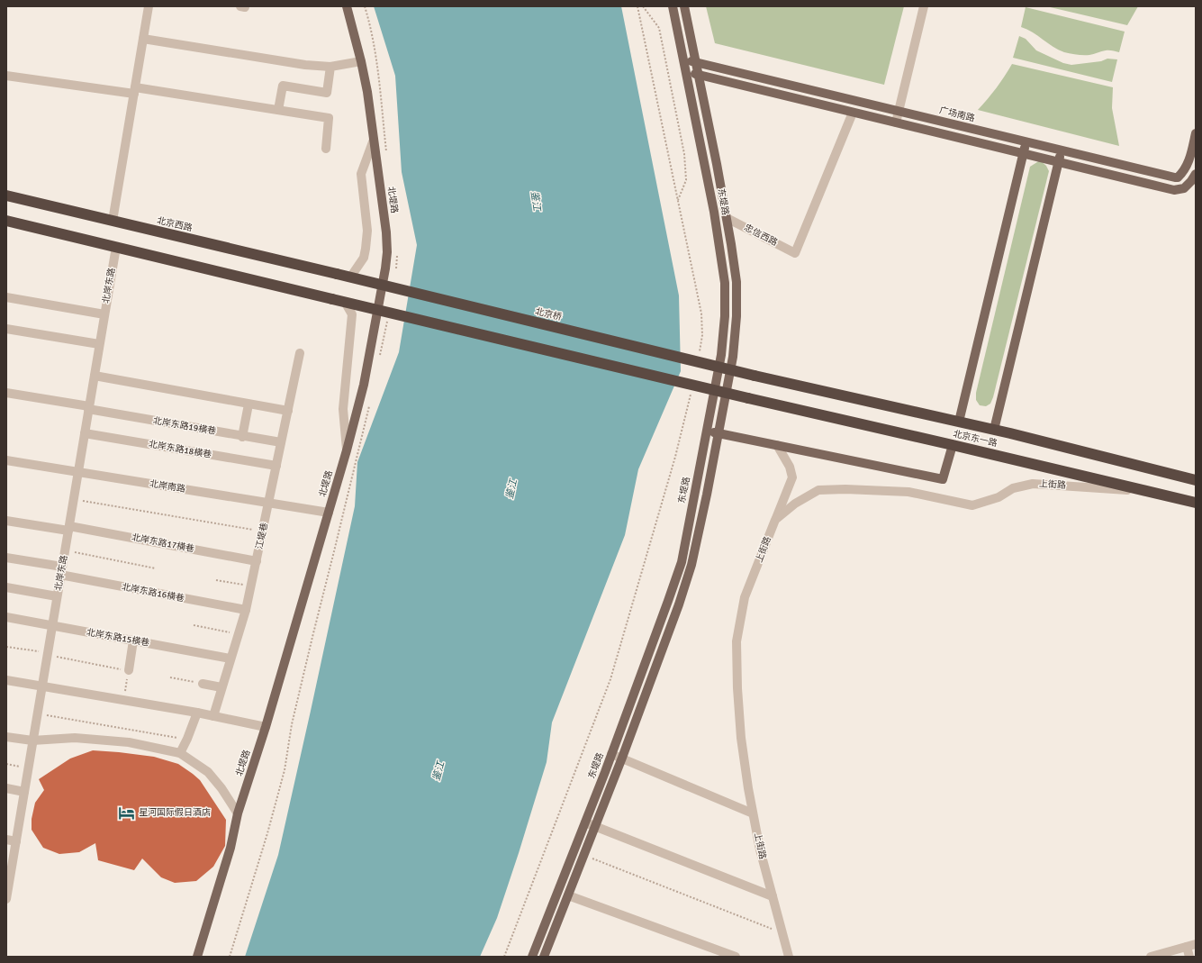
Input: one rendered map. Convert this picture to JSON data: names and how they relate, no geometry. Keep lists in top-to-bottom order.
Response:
{
  "streets": {
    "highway": ["北京西路", "北京桥", "北京东一路"],
    "main road": ["广场南路", "北堤路", "东堤路"],
    "street": [
      "忠信西路",
      "北岸东路",
      "北岸东路19横巷",
      "北岸东路18横巷",
      "上街路",
      "北岸南路",
      "江堤巷",
      "北岸东路17横巷",
      "北岸东路16横巷",
      "北岸东路15横巷"
    ]
  },
  "crossings": [
    ["广场南路", "东堤路"],
    ["北堤路", "北岸南路"],
    ["东堤路", "忠信西路"],
    ["北京西路", "北京桥"],
    ["北岸东路", "北岸东路19横巷"],
    ["北岸东路", "北岸东路18横巷"],
    ["北岸东路", "北岸南路"],
    ["北岸东路", "北岸东路17横巷"],
    ["北岸东路", "北岸东路16横巷"],
    ["北岸东路", "北岸东路15横巷"],
    ["北京桥", "北京东一路"],
    ["北岸东路19横巷", "江堤巷"],
    ["北京东一路", "上街路"],
    ["北岸东路18横巷", "江堤巷"],
    ["北岸南路", "江堤巷"],
    ["江堤巷", "北岸东路17横巷"],
    ["江堤巷", "北岸东路16横巷"],
    ["江堤巷", "北岸东路15横巷"]
  ],
  "water": ["鉴江"],
  "places": {
    "hotel": ["星河国际假日酒店"]
  }
}
